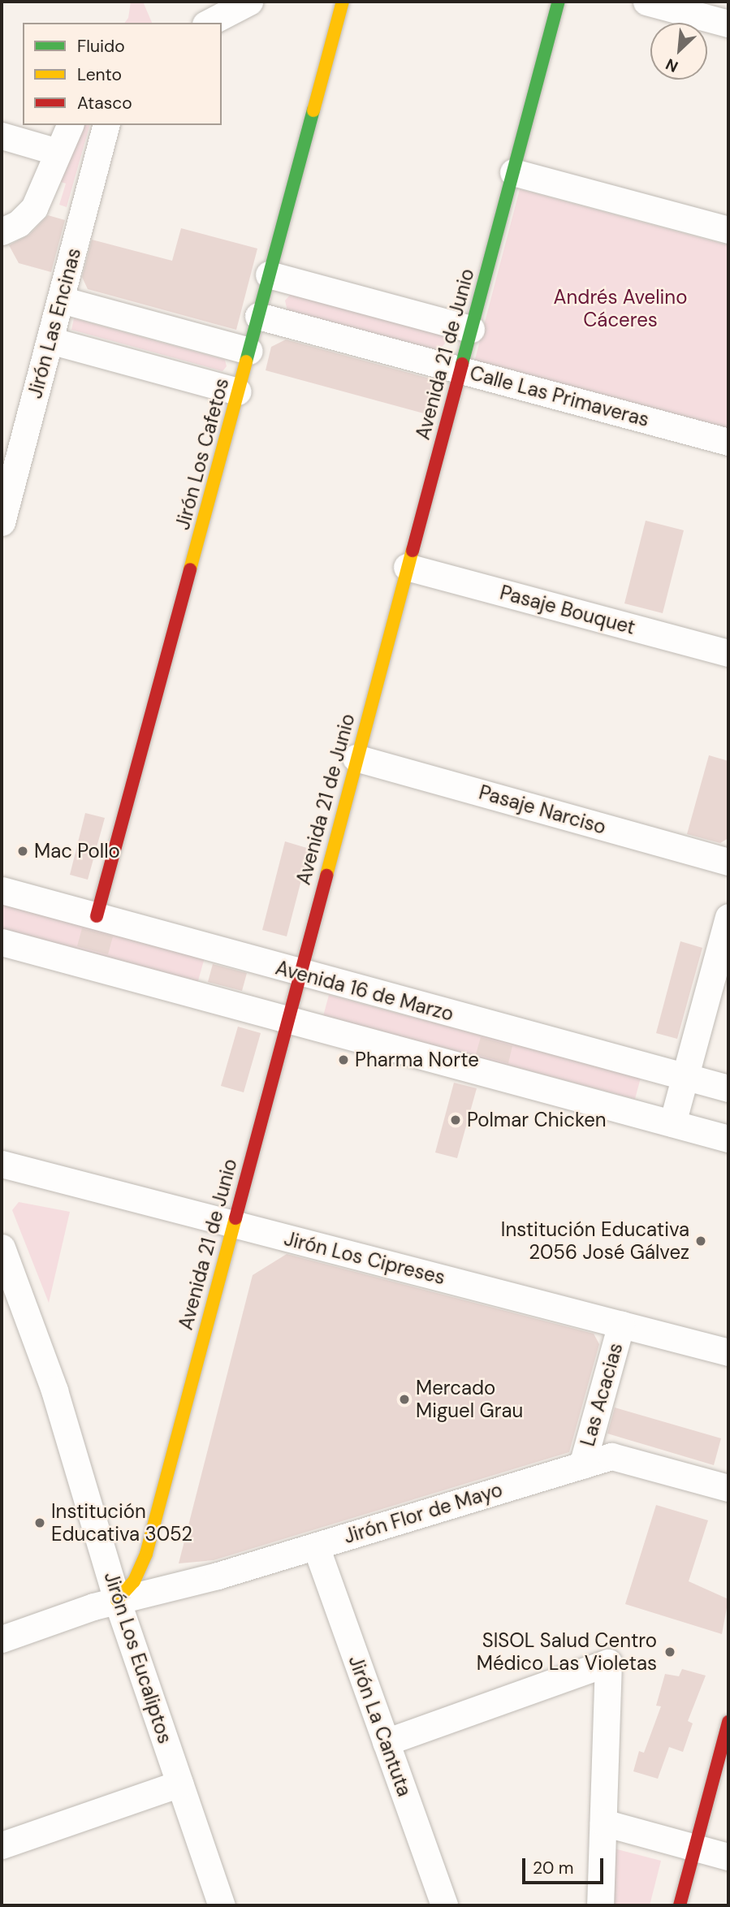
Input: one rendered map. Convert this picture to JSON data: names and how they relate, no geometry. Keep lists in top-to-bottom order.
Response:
{
  "streets": {
    "street": [
      "Jirón Las Encinas",
      "Avenida 21 de Junio",
      "Calle Las Primaveras",
      "Jirón Los Cafetos",
      "Pasaje Bouquet",
      "Pasaje Narciso",
      "Avenida 16 de Marzo",
      "Jirón Los Cipreses",
      "Las Acacias",
      "Jirón Flor de Mayo",
      "Jirón Los Eucaliptos",
      "Jirón La Cantuta"
    ]
  },
  "crossings": [
    ["Avenida 21 de Junio", "Calle Las Primaveras"],
    ["Avenida 21 de Junio", "Pasaje Bouquet"],
    ["Avenida 21 de Junio", "Pasaje Narciso"],
    ["Avenida 21 de Junio", "Avenida 16 de Marzo"],
    ["Avenida 21 de Junio", "Jirón Los Cipreses"],
    ["Avenida 21 de Junio", "Jirón Flor de Mayo"],
    ["Avenida 21 de Junio", "Jirón Los Eucaliptos"],
    ["Calle Las Primaveras", "Jirón Los Cafetos"],
    ["Jirón Los Cafetos", "Avenida 16 de Marzo"],
    ["Jirón Los Cipreses", "Las Acacias"],
    ["Las Acacias", "Jirón Flor de Mayo"],
    ["Jirón Flor de Mayo", "Jirón Los Eucaliptos"],
    ["Jirón Flor de Mayo", "Jirón La Cantuta"]
  ],
  "parks": ["Andrés Avelino Cáceres"],
  "places": [
    "Mac Pollo",
    "Pharma Norte",
    "Polmar Chicken",
    "Institución Educativa 2056 José Gálvez",
    "Mercado Miguel Grau",
    "Institución Educativa 3052",
    "SISOL Salud Centro Médico Las Violetas"
  ],
  "legend": ["Fluido", "Lento", "Atasco"],
  "scale_bar": "20 m",
  "north": "bottom left"
}
